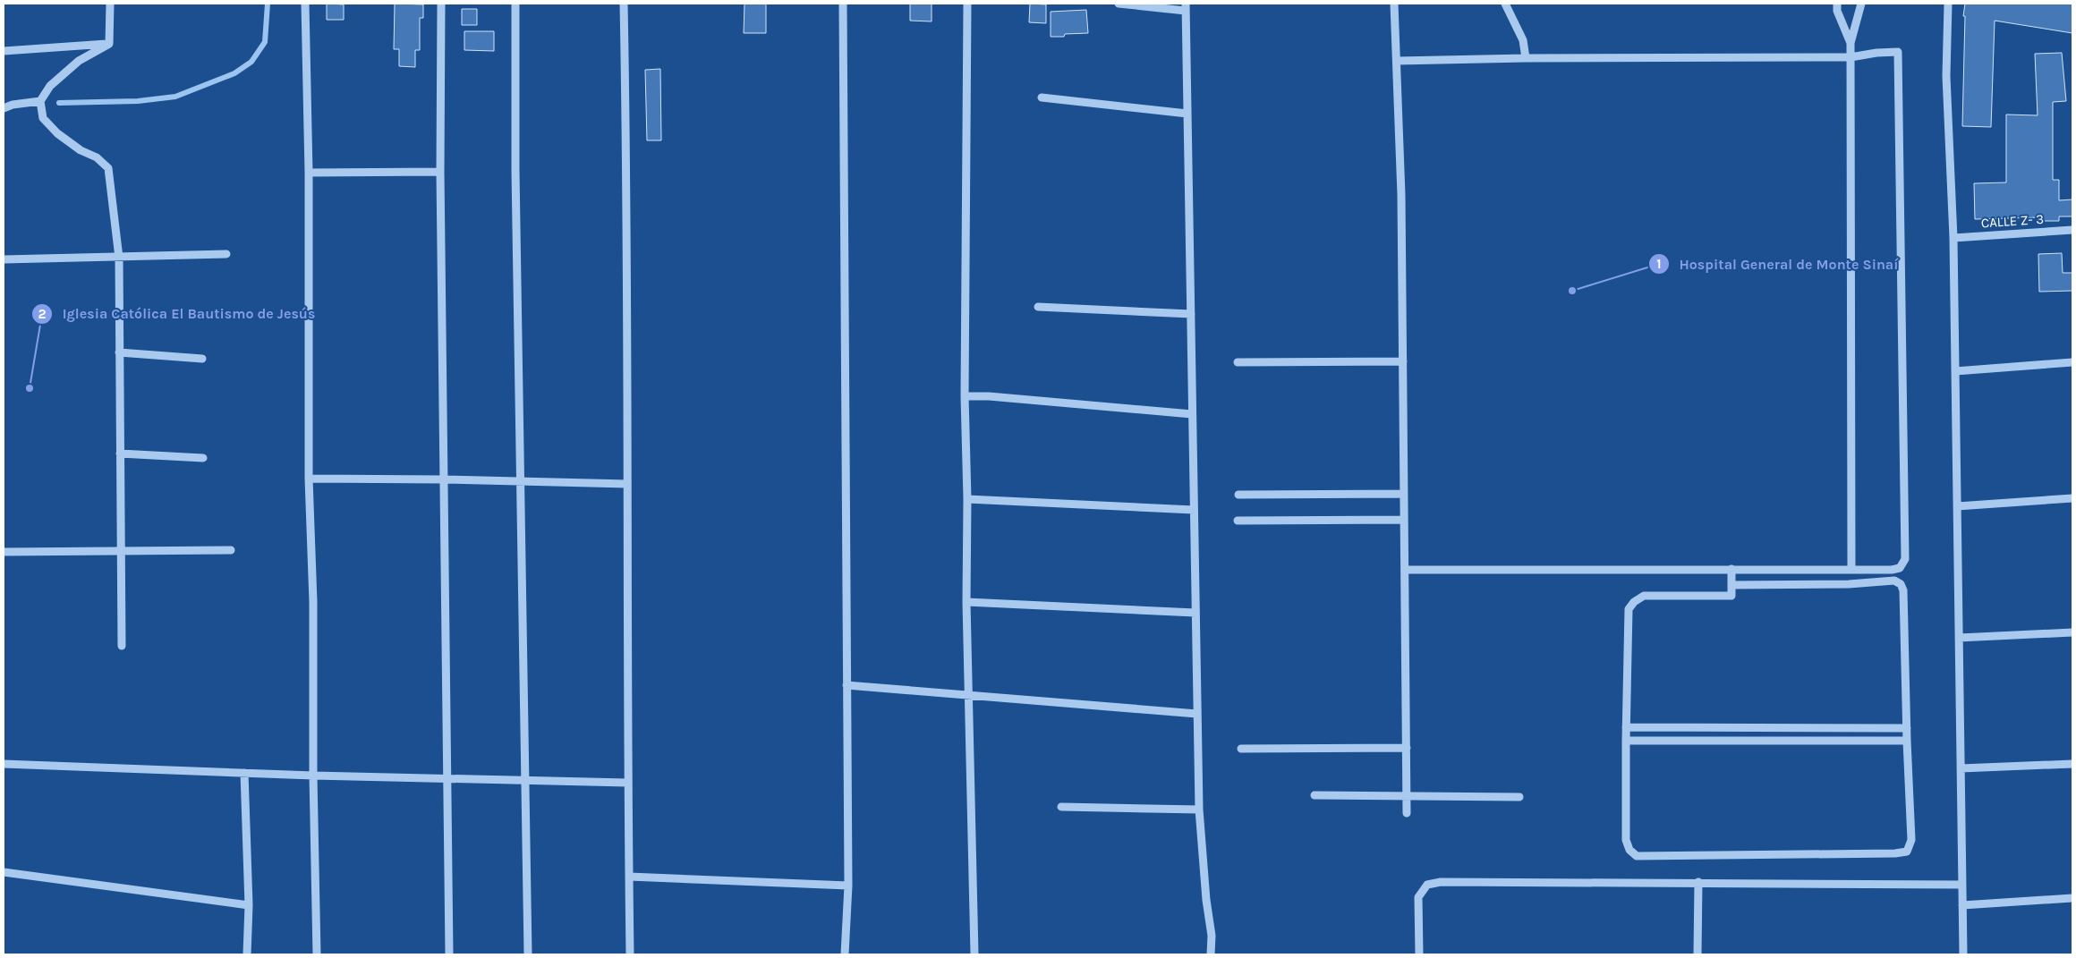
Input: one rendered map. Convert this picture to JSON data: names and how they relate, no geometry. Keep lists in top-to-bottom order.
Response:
{
  "streets": {
    "street": ["CALLE Z- 3"]
  },
  "places": ["Hospital General de Monte Sinaí", "Iglesia Católica El Bautismo de Jesús"]
}
